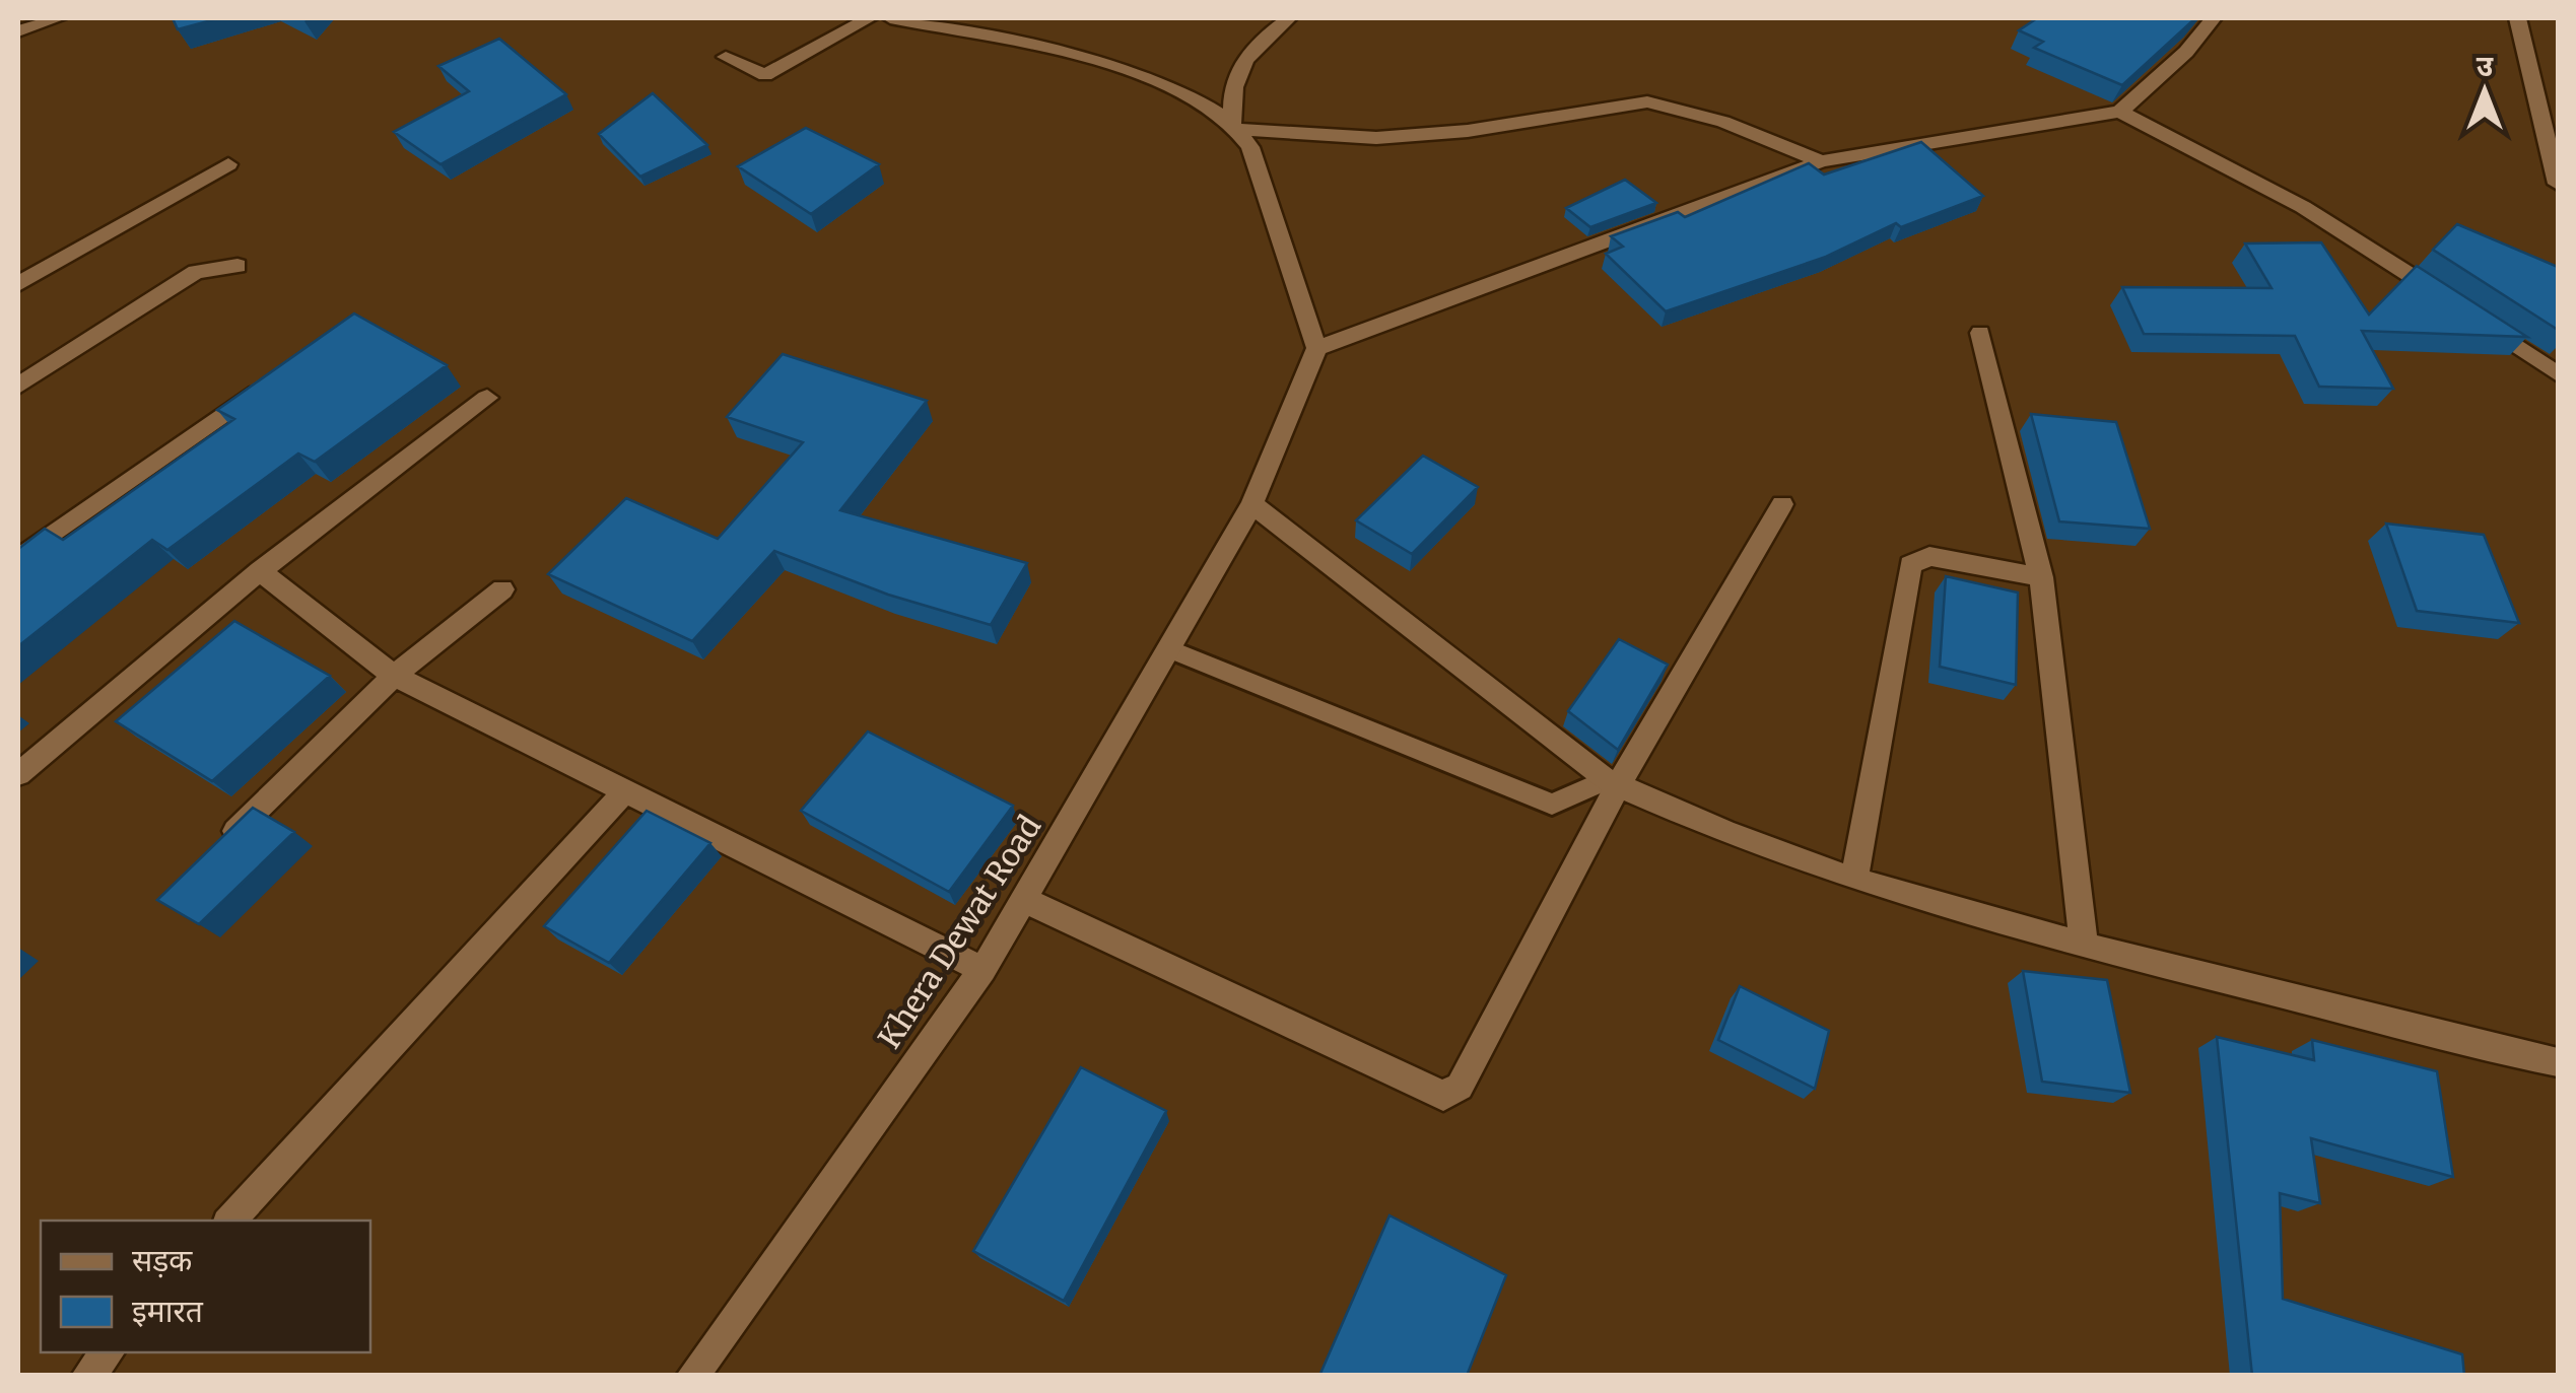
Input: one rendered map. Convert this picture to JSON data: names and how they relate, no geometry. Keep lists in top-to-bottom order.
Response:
{
  "streets": {
    "street": ["Khera Dewat Road"]
  },
  "legend": ["सड़क", "इमारत"],
  "north": "top"
}
